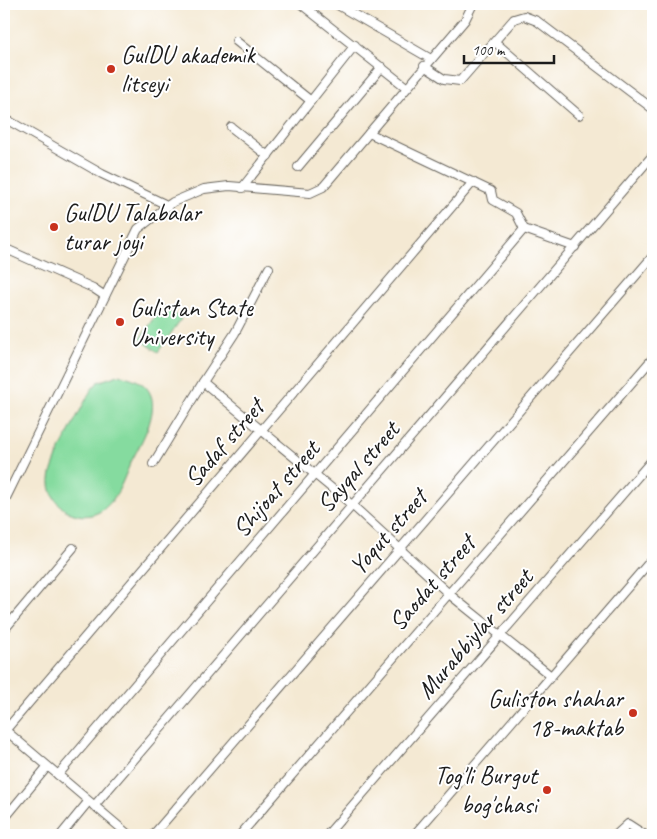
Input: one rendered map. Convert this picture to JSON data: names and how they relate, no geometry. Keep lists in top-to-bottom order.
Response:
{
  "streets": {
    "street": [
      "Sadaf street",
      "Sayqal street",
      "Shijoat street",
      "Yoqut street",
      "Saodat street",
      "Murabbiylar street"
    ]
  },
  "places": [
    "GulDU akademik litseyi",
    "GulDU Talabalar turar joyi",
    "Gulistan State University",
    "Guliston shahar 18-maktab",
    "Tog'li Burgut bog'chasi"
  ],
  "scale_bar": "100 m"
}
